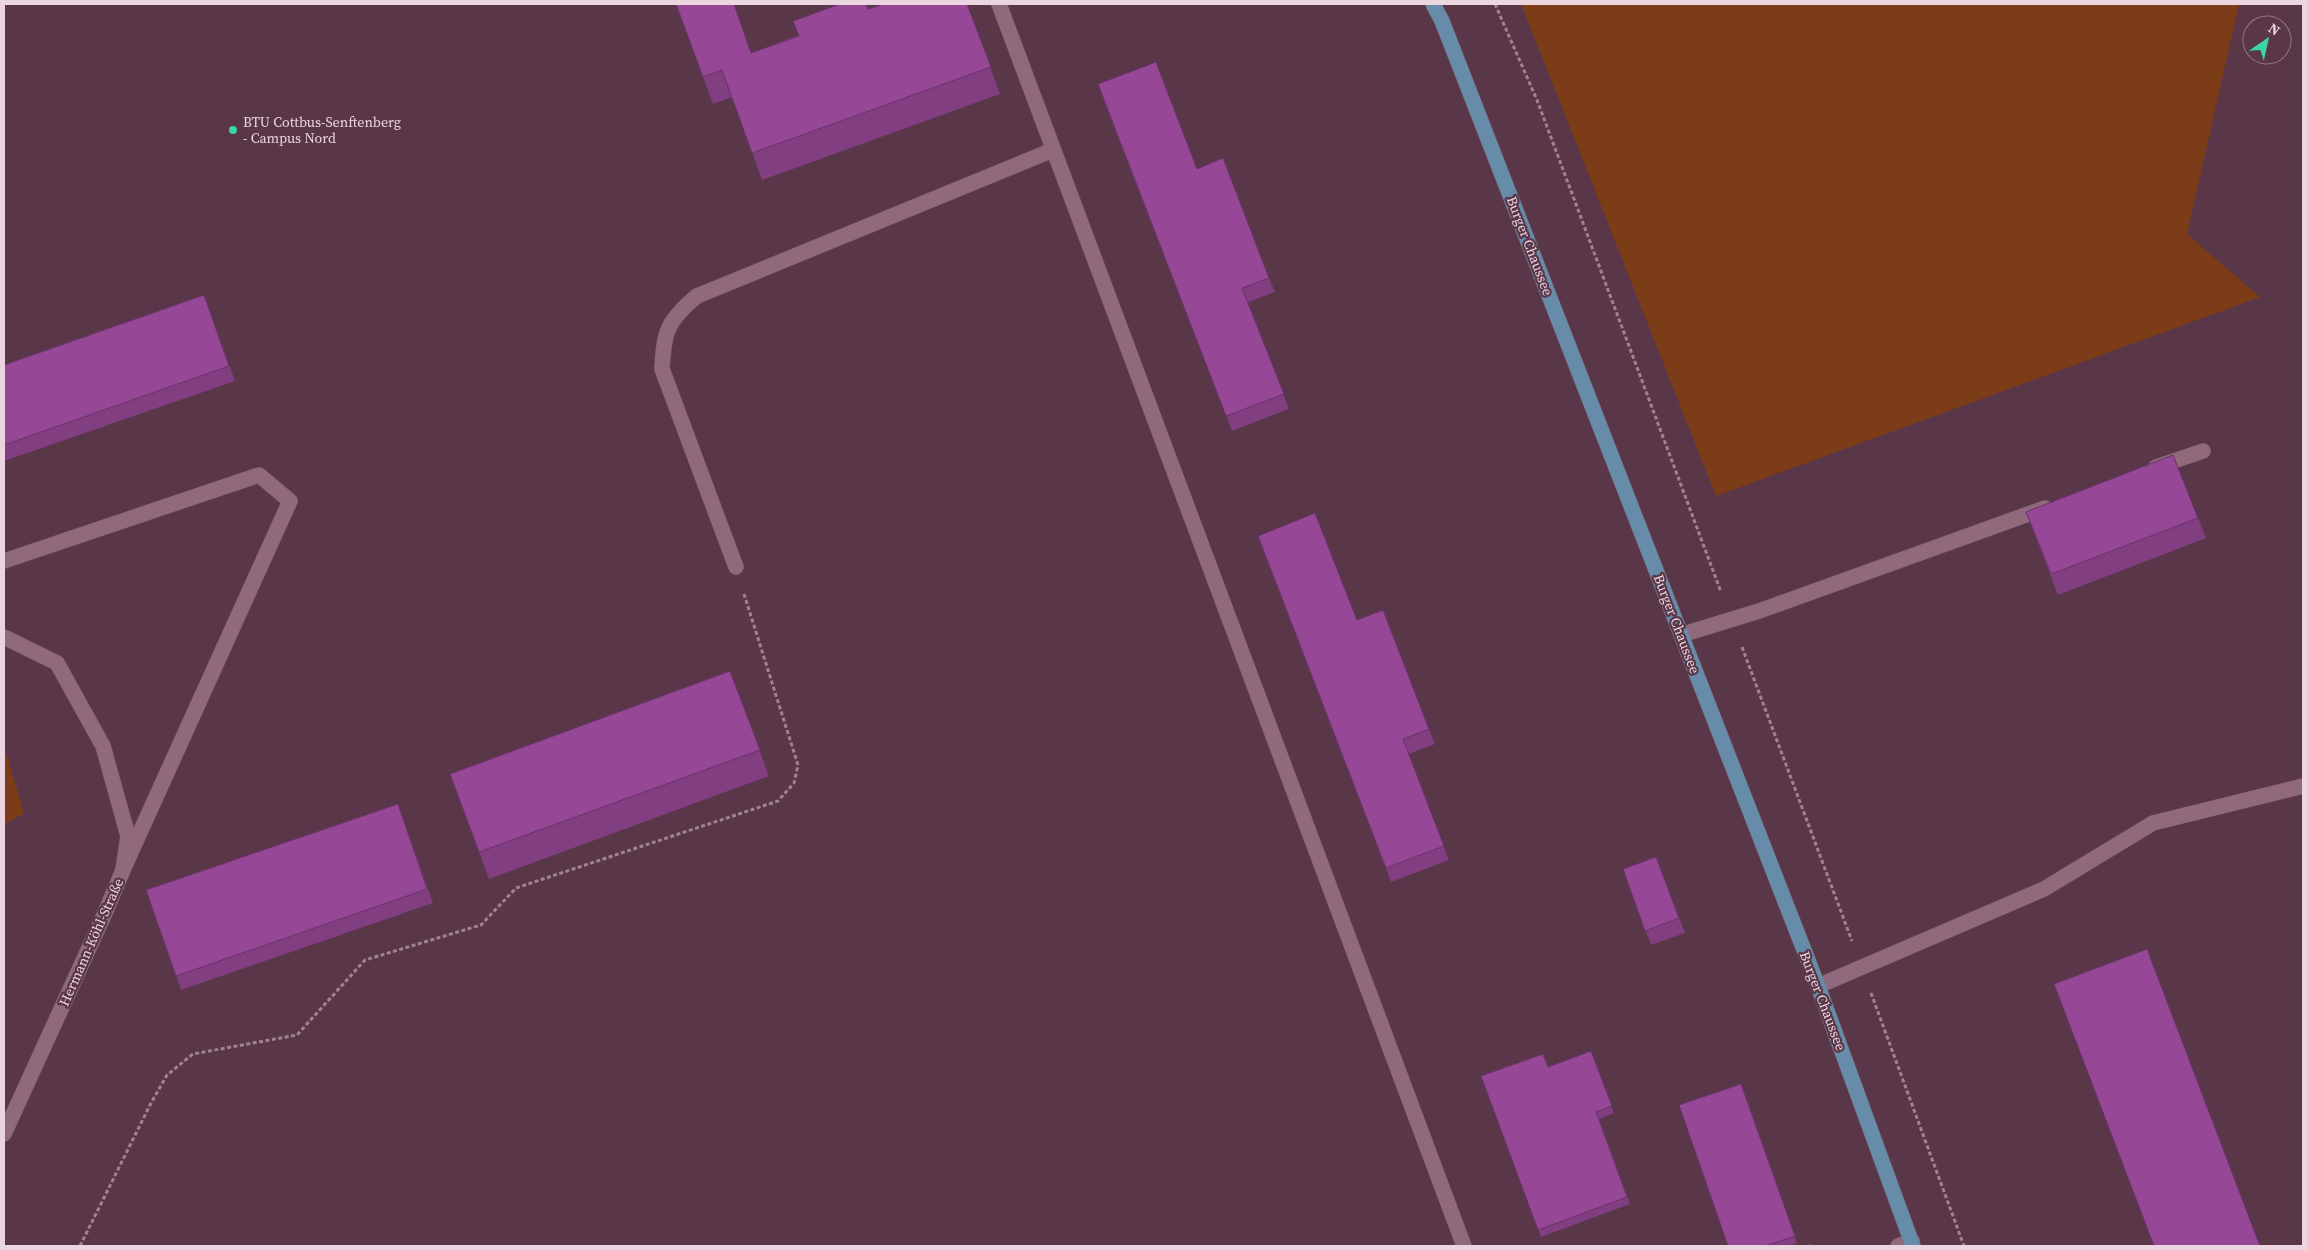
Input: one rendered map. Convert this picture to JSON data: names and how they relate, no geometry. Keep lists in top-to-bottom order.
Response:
{
  "streets": {
    "main road": ["Burger Chaussee"],
    "lane": ["Hermann-Köhl-Straße"]
  },
  "places": ["BTU Cottbus-Senftenberg - Campus Nord"],
  "north": "top right"
}
